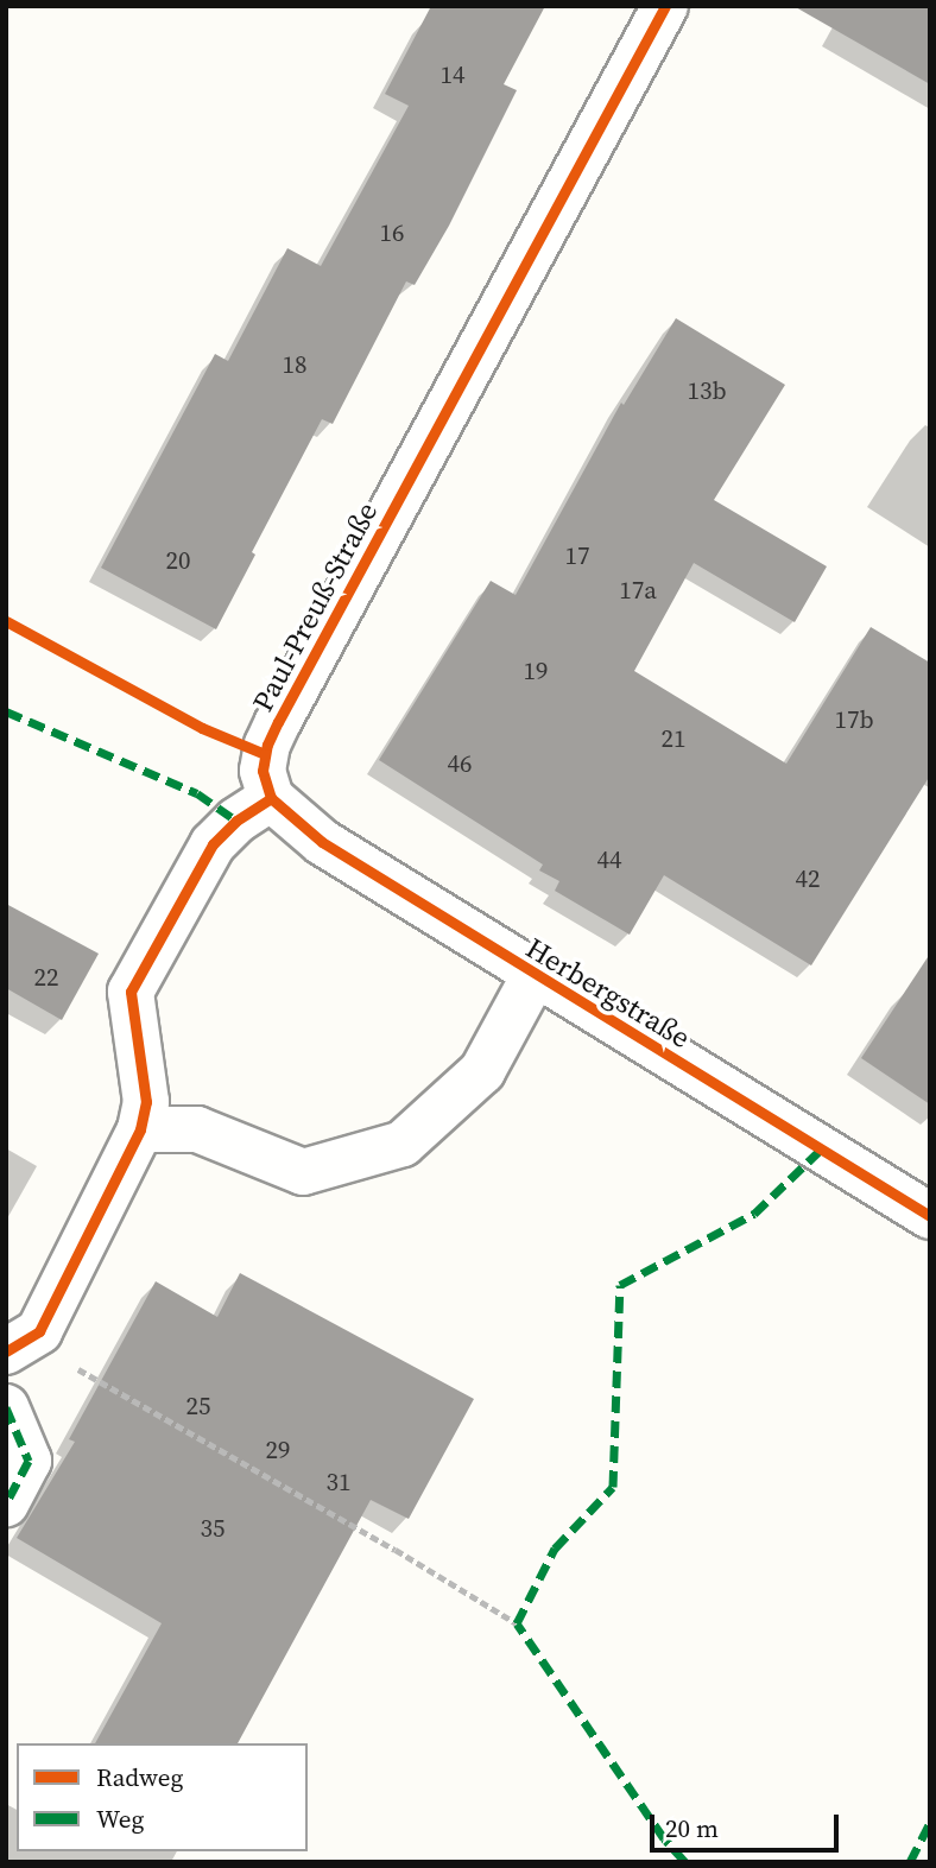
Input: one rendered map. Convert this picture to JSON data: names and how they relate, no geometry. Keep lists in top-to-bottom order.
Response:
{
  "streets": {
    "street": ["Paul-Preuß-Straße", "Herbergstraße"]
  },
  "crossings": [
    ["Paul-Preuß-Straße", "Herbergstraße"]
  ],
  "house_numbers": [
    "14",
    "16",
    "18",
    "13b",
    "17",
    "20",
    "17a",
    "19",
    "17b",
    "21",
    "46",
    "44",
    "42",
    "22",
    "25",
    "29",
    "31",
    "35"
  ],
  "legend": ["Radweg", "Weg"],
  "scale_bar": "20 m"
}
